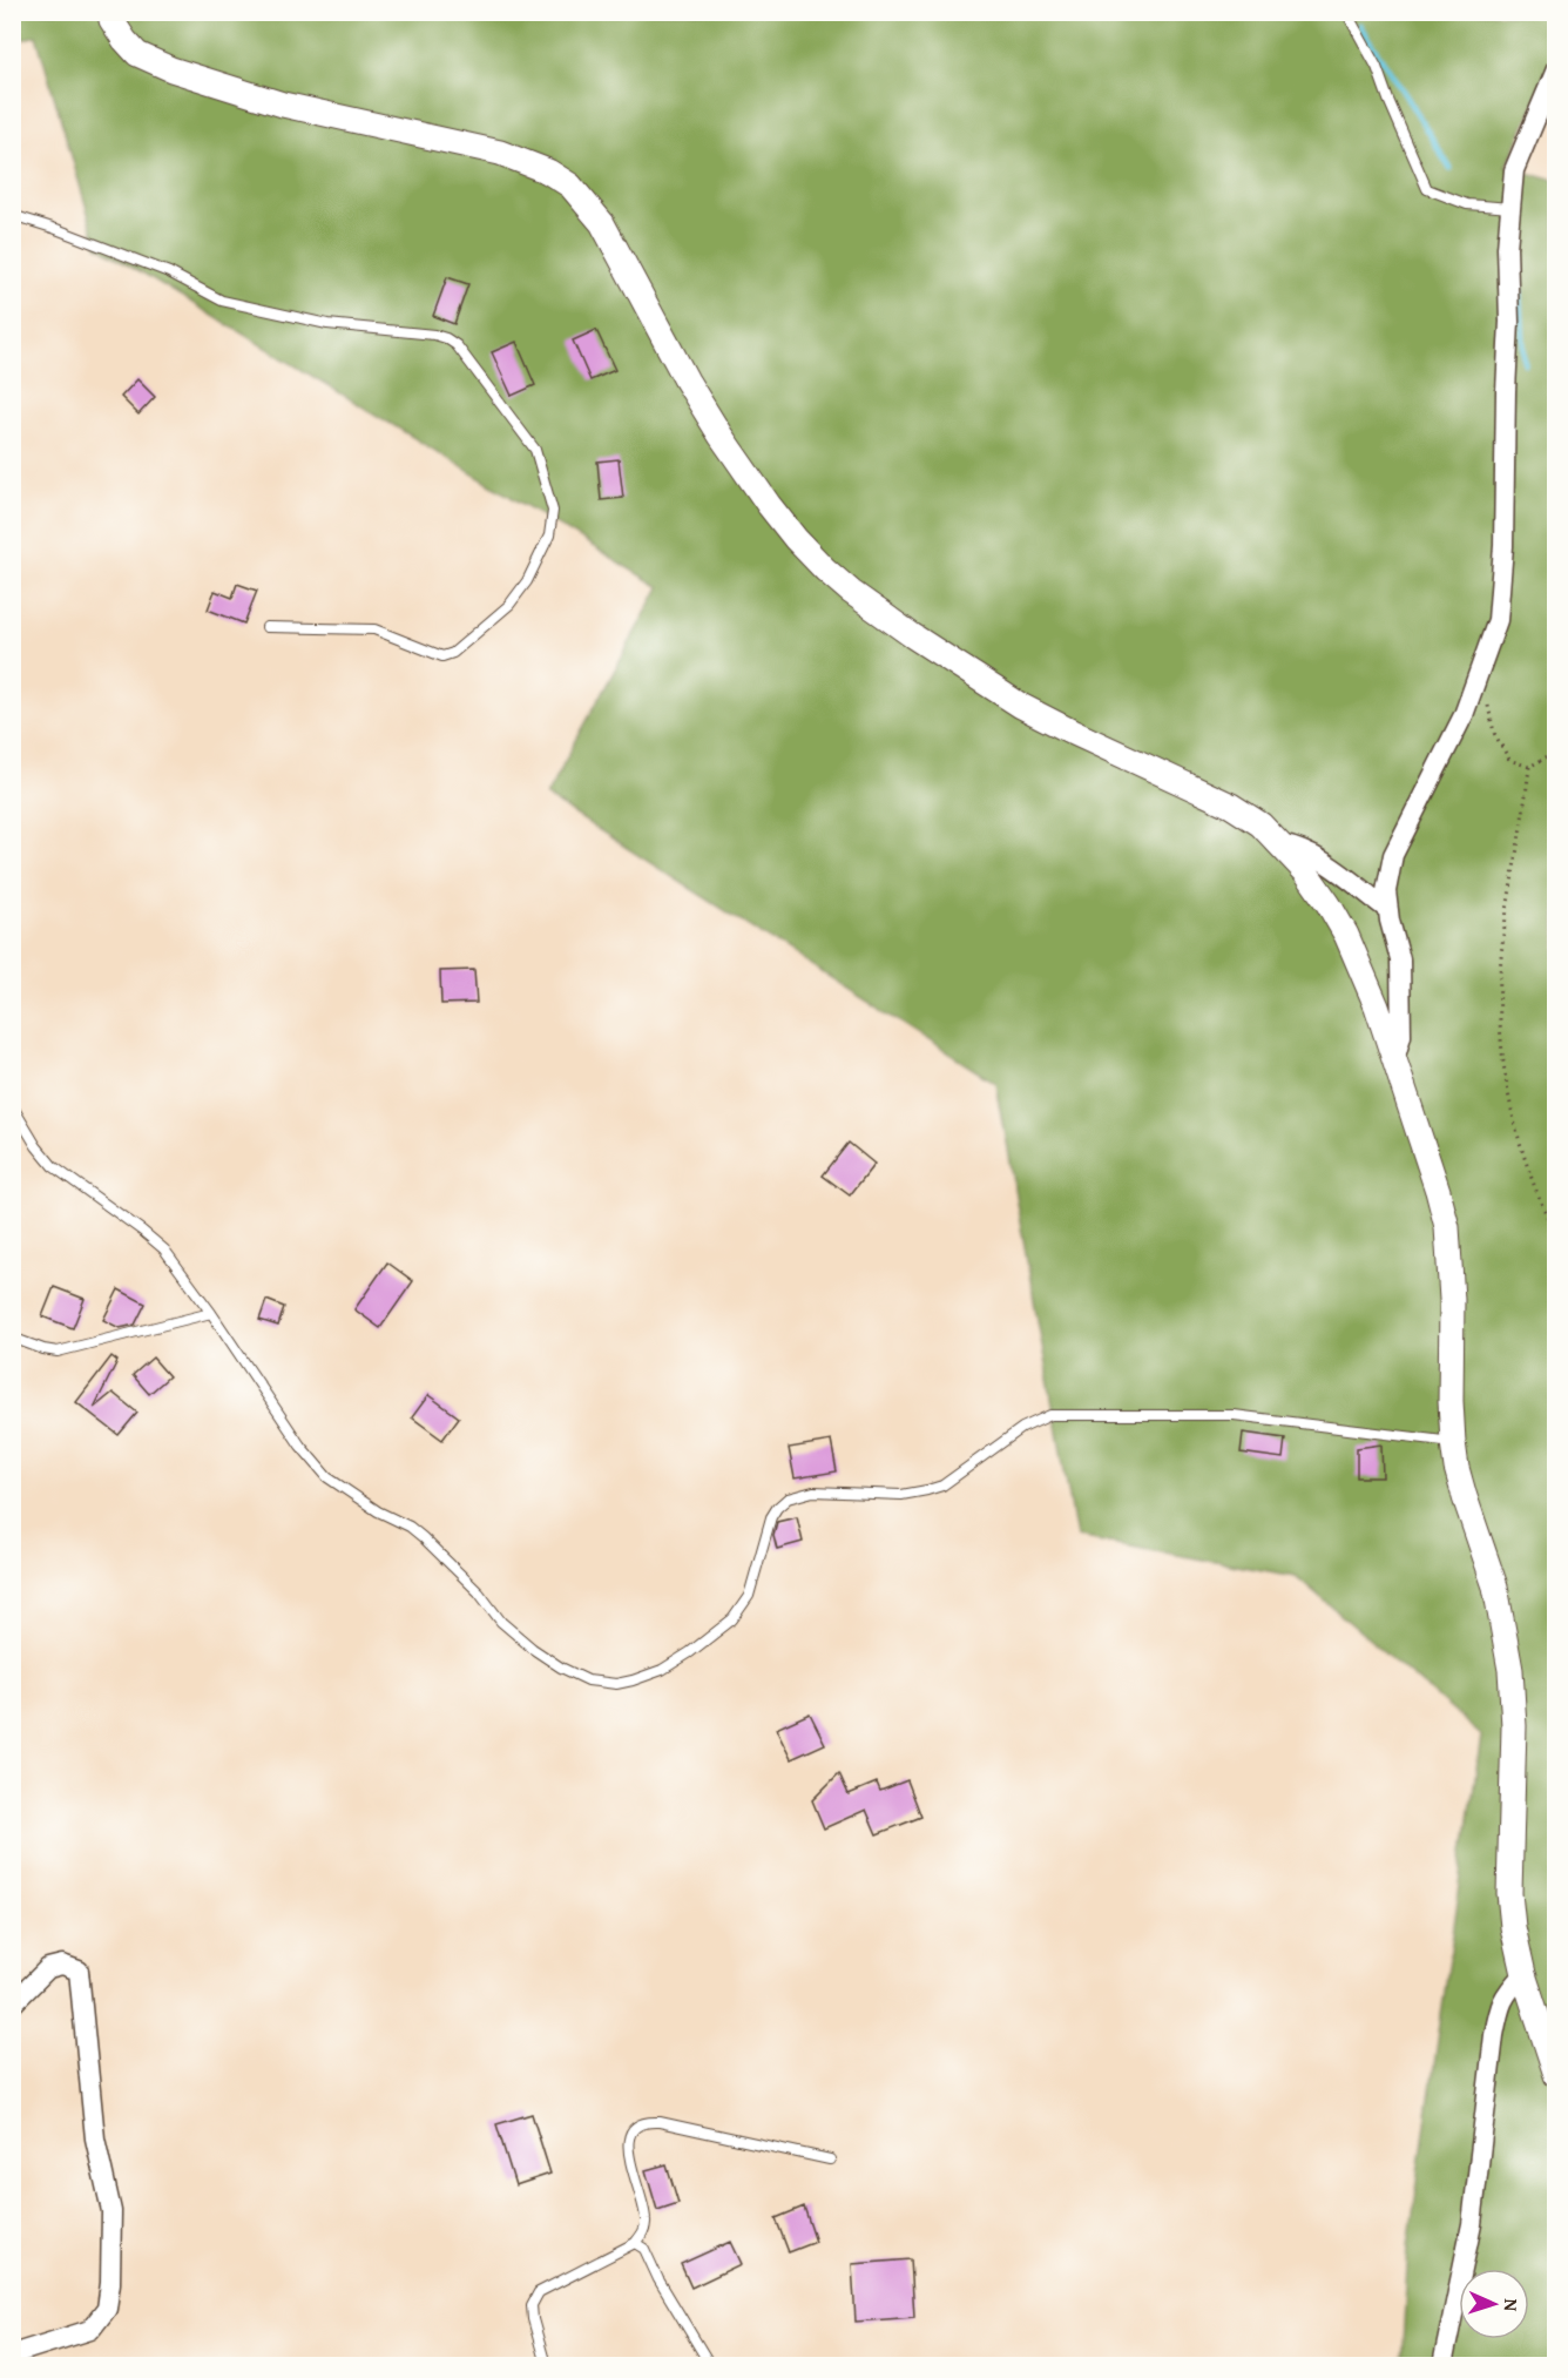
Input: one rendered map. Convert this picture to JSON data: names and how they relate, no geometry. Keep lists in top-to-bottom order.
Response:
{
  "north": "right"
}
